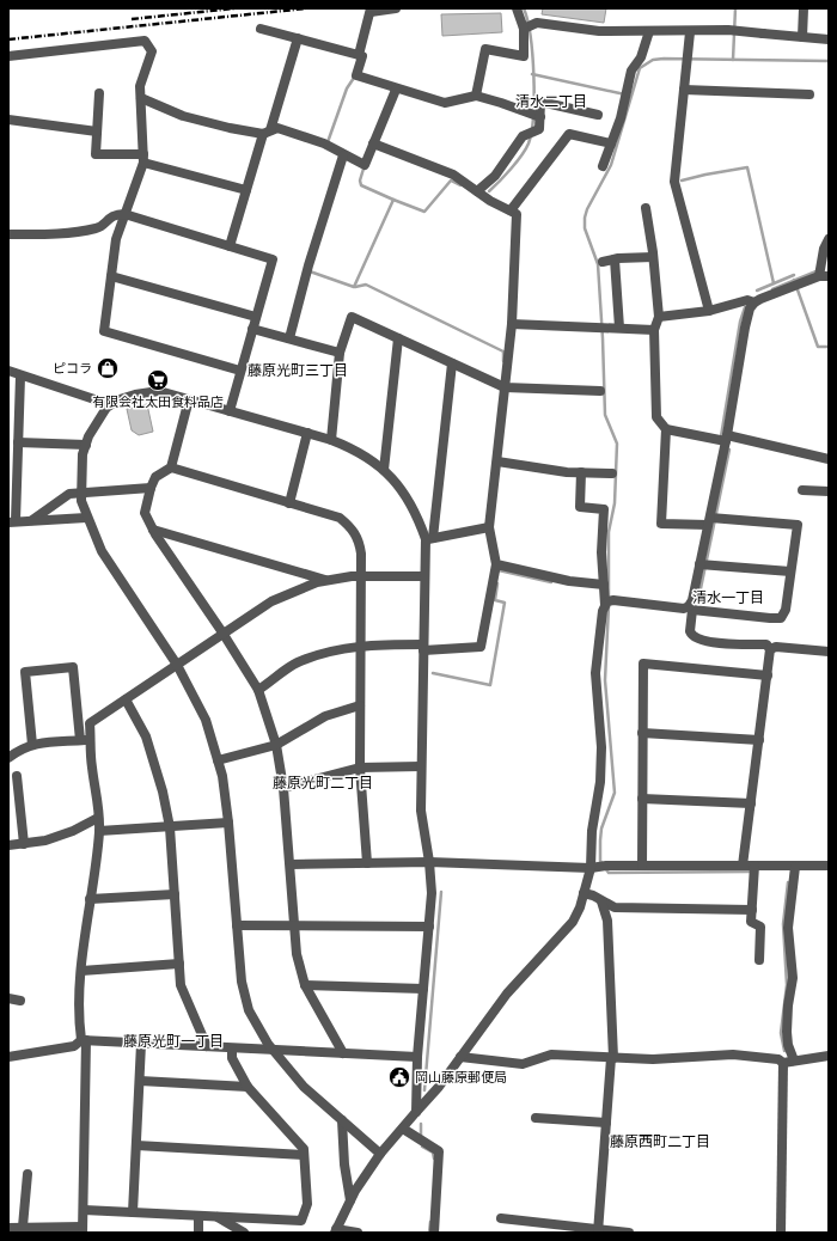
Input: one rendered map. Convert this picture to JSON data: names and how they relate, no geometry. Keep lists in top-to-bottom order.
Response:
{
  "districts": [
    "清水二丁目",
    "藤原光町三丁目",
    "清水一丁目",
    "藤原光町二丁目",
    "藤原光町一丁目",
    "藤原西町二丁目"
  ],
  "places": {
    "shop": ["ピコラ"],
    "supermarket": ["有限会社太田食料品店"],
    "public building": ["岡山藤原郵便局"]
  }
}
